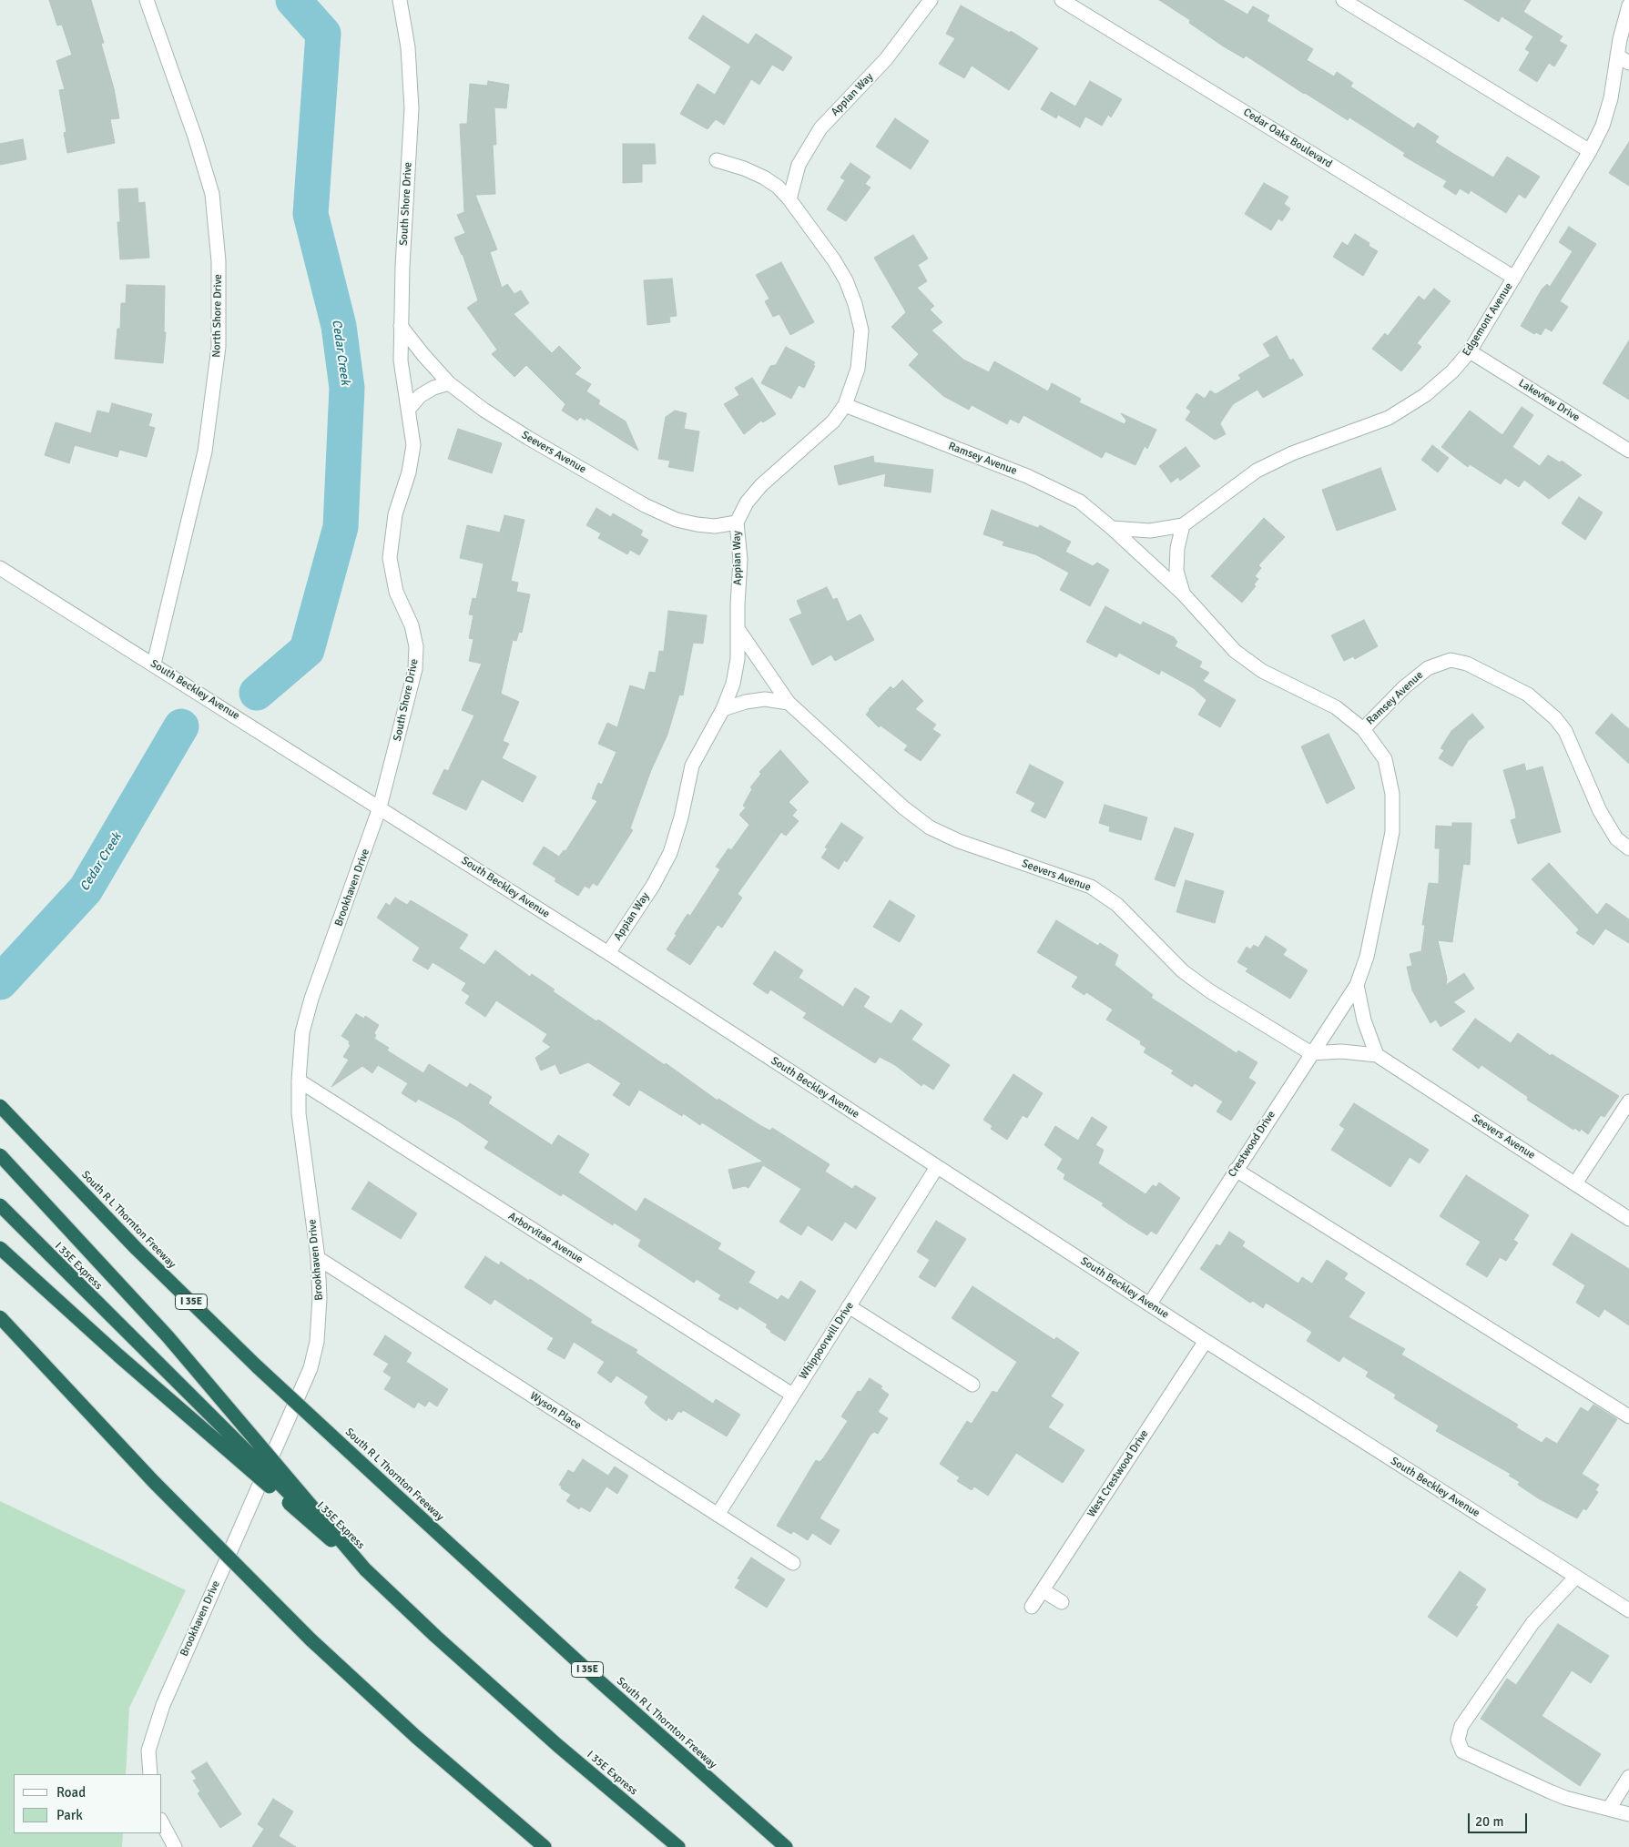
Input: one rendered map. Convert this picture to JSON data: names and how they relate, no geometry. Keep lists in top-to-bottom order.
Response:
{
  "streets": {
    "highway": ["South R L Thornton Freeway", "I 35E Express", "I 35E"],
    "street": [
      "Appian Way",
      "Cedar Oaks Boulevard",
      "South Shore Drive",
      "North Shore Drive",
      "Edgemont Avenue",
      "Lakeview Drive",
      "Seevers Avenue",
      "Ramsey Avenue",
      "South Beckley Avenue",
      "Brookhaven Drive",
      "Crestwood Drive",
      "Arborvitae Avenue",
      "Whippoorwill Drive",
      "Wyson Place",
      "West Crestwood Drive"
    ]
  },
  "crossings": [
    ["Appian Way", "Seevers Avenue"],
    ["Appian Way", "Ramsey Avenue"],
    ["Appian Way", "South Beckley Avenue"],
    ["Cedar Oaks Boulevard", "Edgemont Avenue"],
    ["South Shore Drive", "Seevers Avenue"],
    ["South Shore Drive", "South Beckley Avenue"],
    ["South Shore Drive", "Brookhaven Drive"],
    ["North Shore Drive", "South Beckley Avenue"],
    ["Edgemont Avenue", "Lakeview Drive"],
    ["Edgemont Avenue", "Ramsey Avenue"],
    ["Seevers Avenue", "Crestwood Drive"],
    ["Ramsey Avenue", "Crestwood Drive"],
    ["South Beckley Avenue", "Brookhaven Drive"],
    ["South Beckley Avenue", "Crestwood Drive"],
    ["South Beckley Avenue", "Whippoorwill Drive"],
    ["South Beckley Avenue", "West Crestwood Drive"],
    ["Brookhaven Drive", "Arborvitae Avenue"],
    ["Brookhaven Drive", "Wyson Place"],
    ["Arborvitae Avenue", "Whippoorwill Drive"],
    ["Whippoorwill Drive", "Wyson Place"]
  ],
  "water": ["Cedar Creek"],
  "legend": ["Road", "Park"],
  "scale_bar": "20 m"
}
